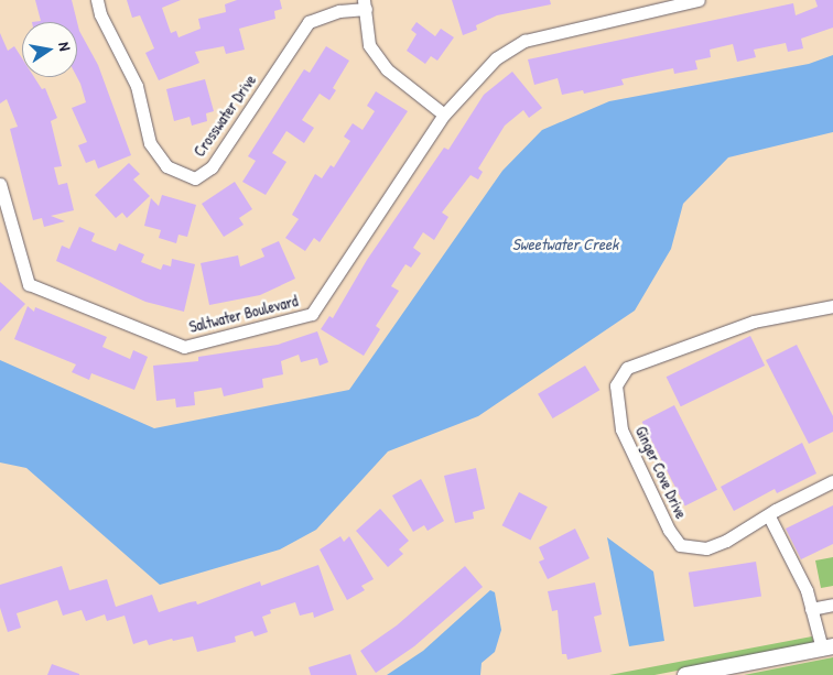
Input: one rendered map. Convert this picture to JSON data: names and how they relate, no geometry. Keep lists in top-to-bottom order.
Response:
{
  "streets": {
    "street": ["Crosswater Drive", "Saltwater Boulevard", "Ginger Cove Drive"]
  },
  "water": ["Sweetwater Creek"],
  "north": "right"
}
